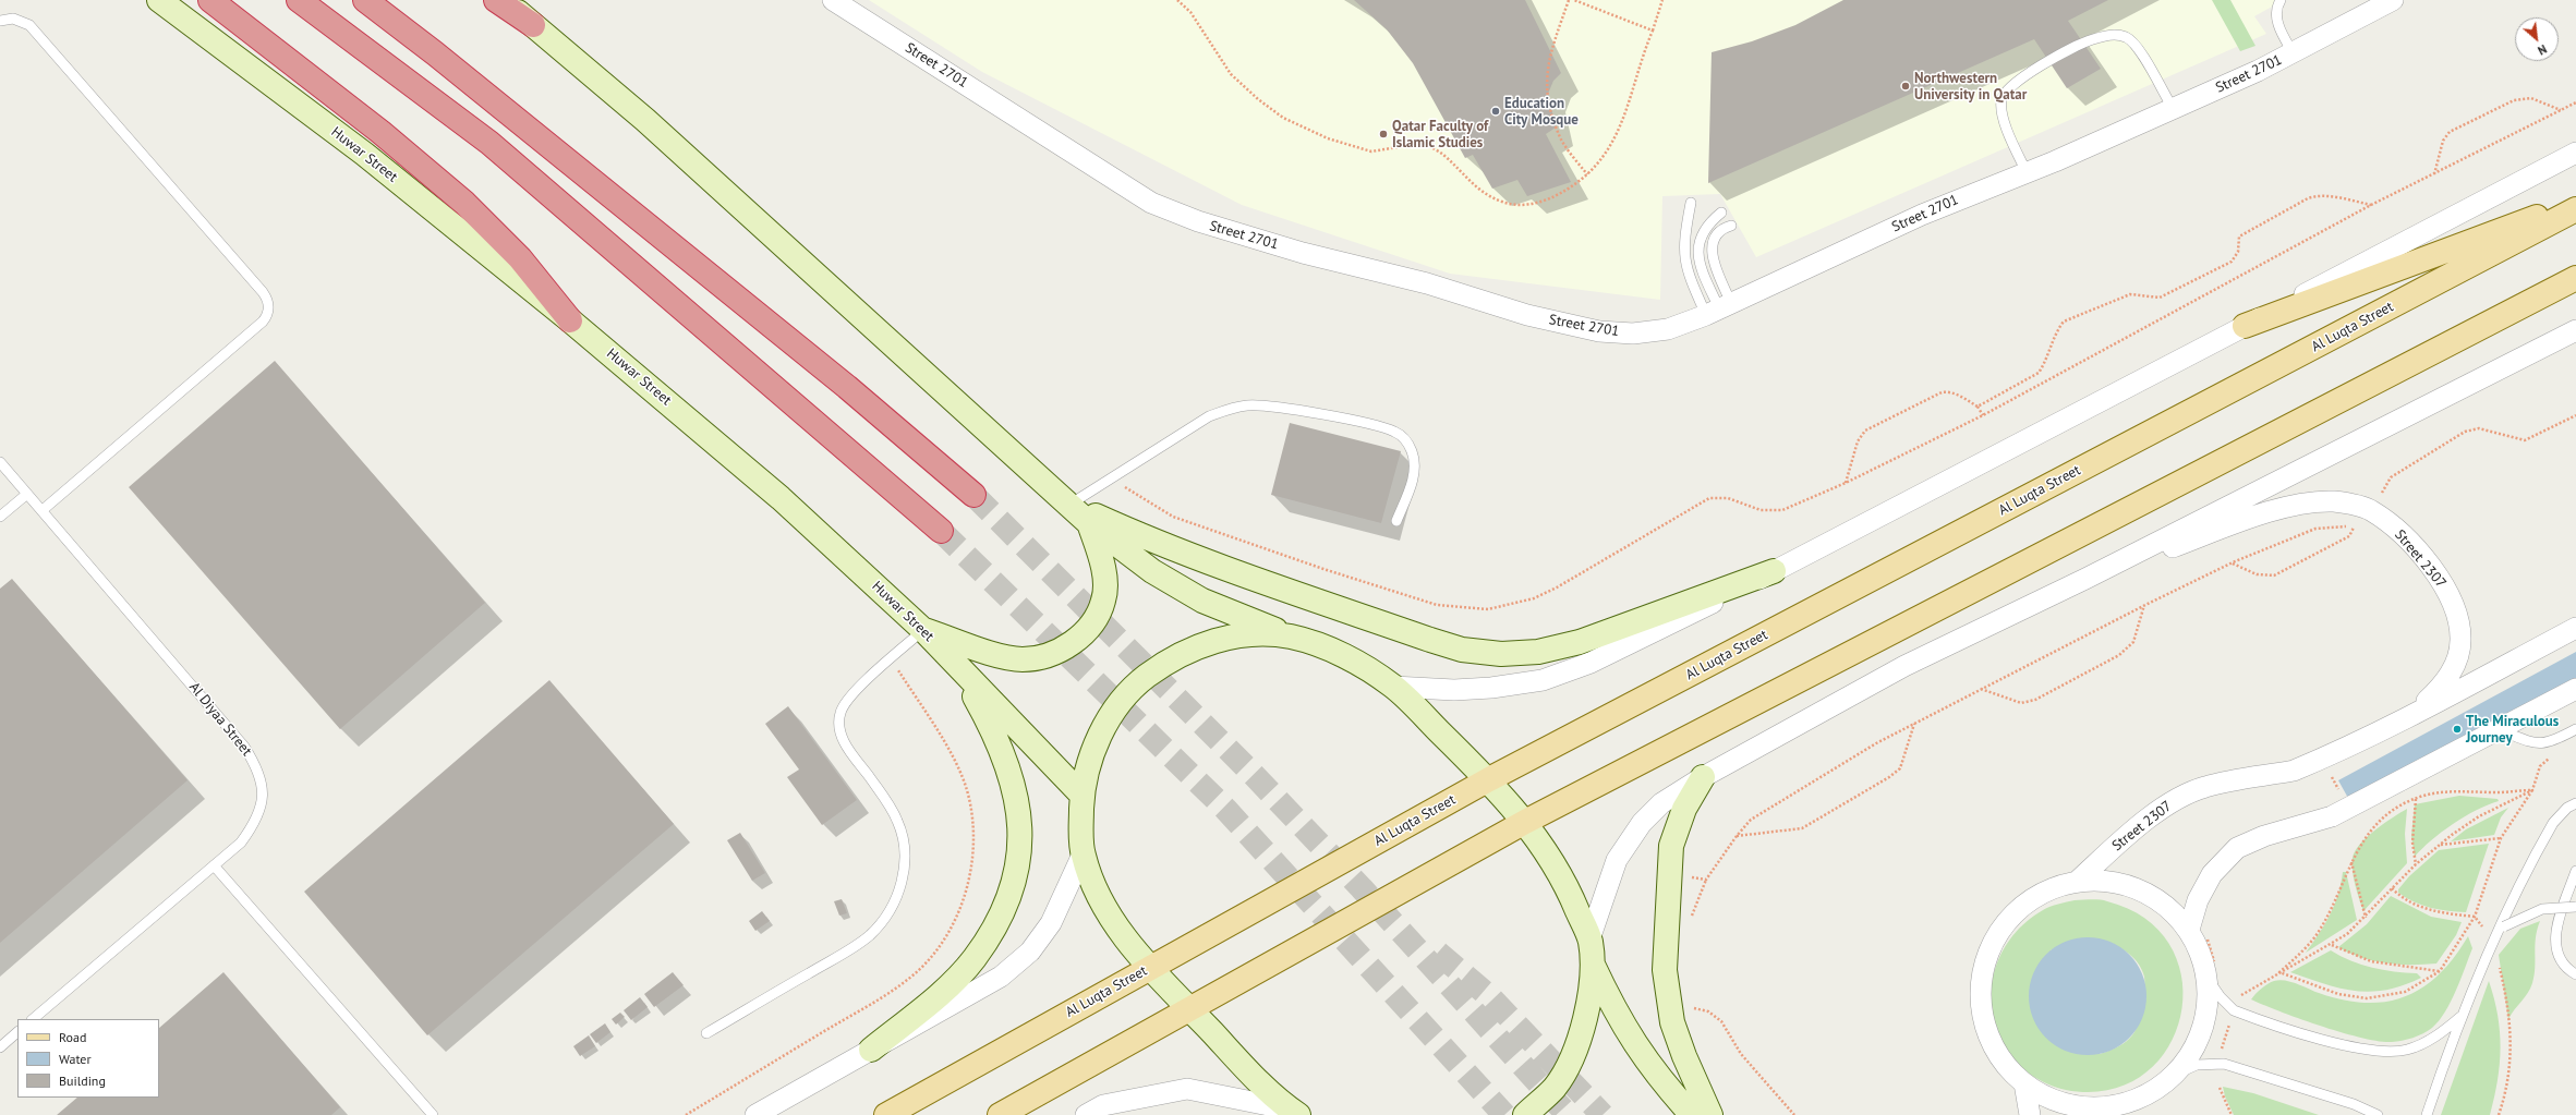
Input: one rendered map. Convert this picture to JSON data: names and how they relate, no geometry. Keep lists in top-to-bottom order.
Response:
{
  "streets": {
    "main road": ["Huwar Street", "Al Luqta Street"],
    "street": ["Street 2701", "Street 2307"],
    "lane": ["Al Diyaa Street"]
  },
  "places": [
    "Northwestern University in Qatar",
    "Education City Mosque",
    "Qatar Faculty of Islamic Studies",
    "The Miraculous Journey"
  ],
  "legend": ["Road", "Water", "Building"],
  "north": "bottom right"
}
